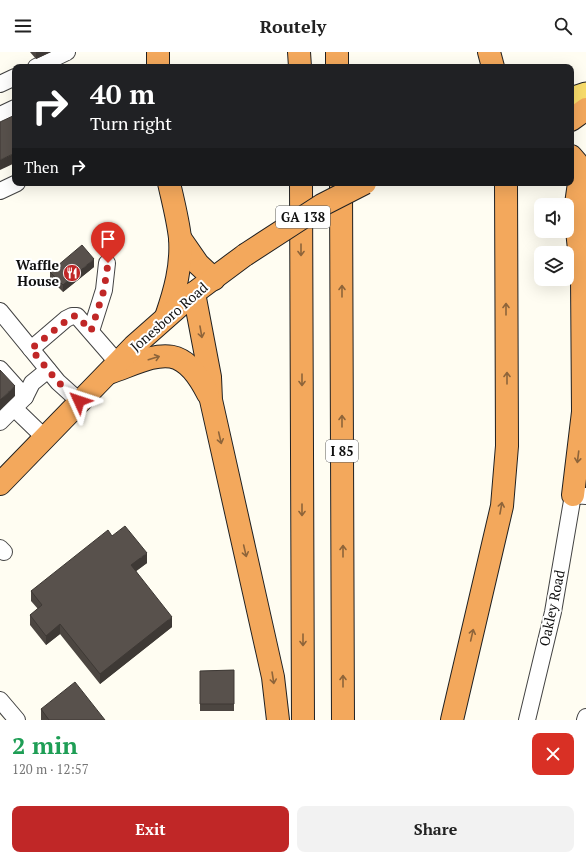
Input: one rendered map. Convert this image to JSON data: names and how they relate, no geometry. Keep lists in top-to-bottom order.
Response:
{
  "streets": {
    "highway": ["GA 138", "Jonesboro Road", "I 85"],
    "street": ["Oakley Road"]
  },
  "places": {
    "restaurant": ["Waffle House"]
  },
  "page": {
    "header": "Routely",
    "turn": ["40 m", "Turn right"],
    "then": "Then",
    "heading": ["2 min", "120 m · 12:57"],
    "buttons": ["Exit", "Share"]
  }
}
